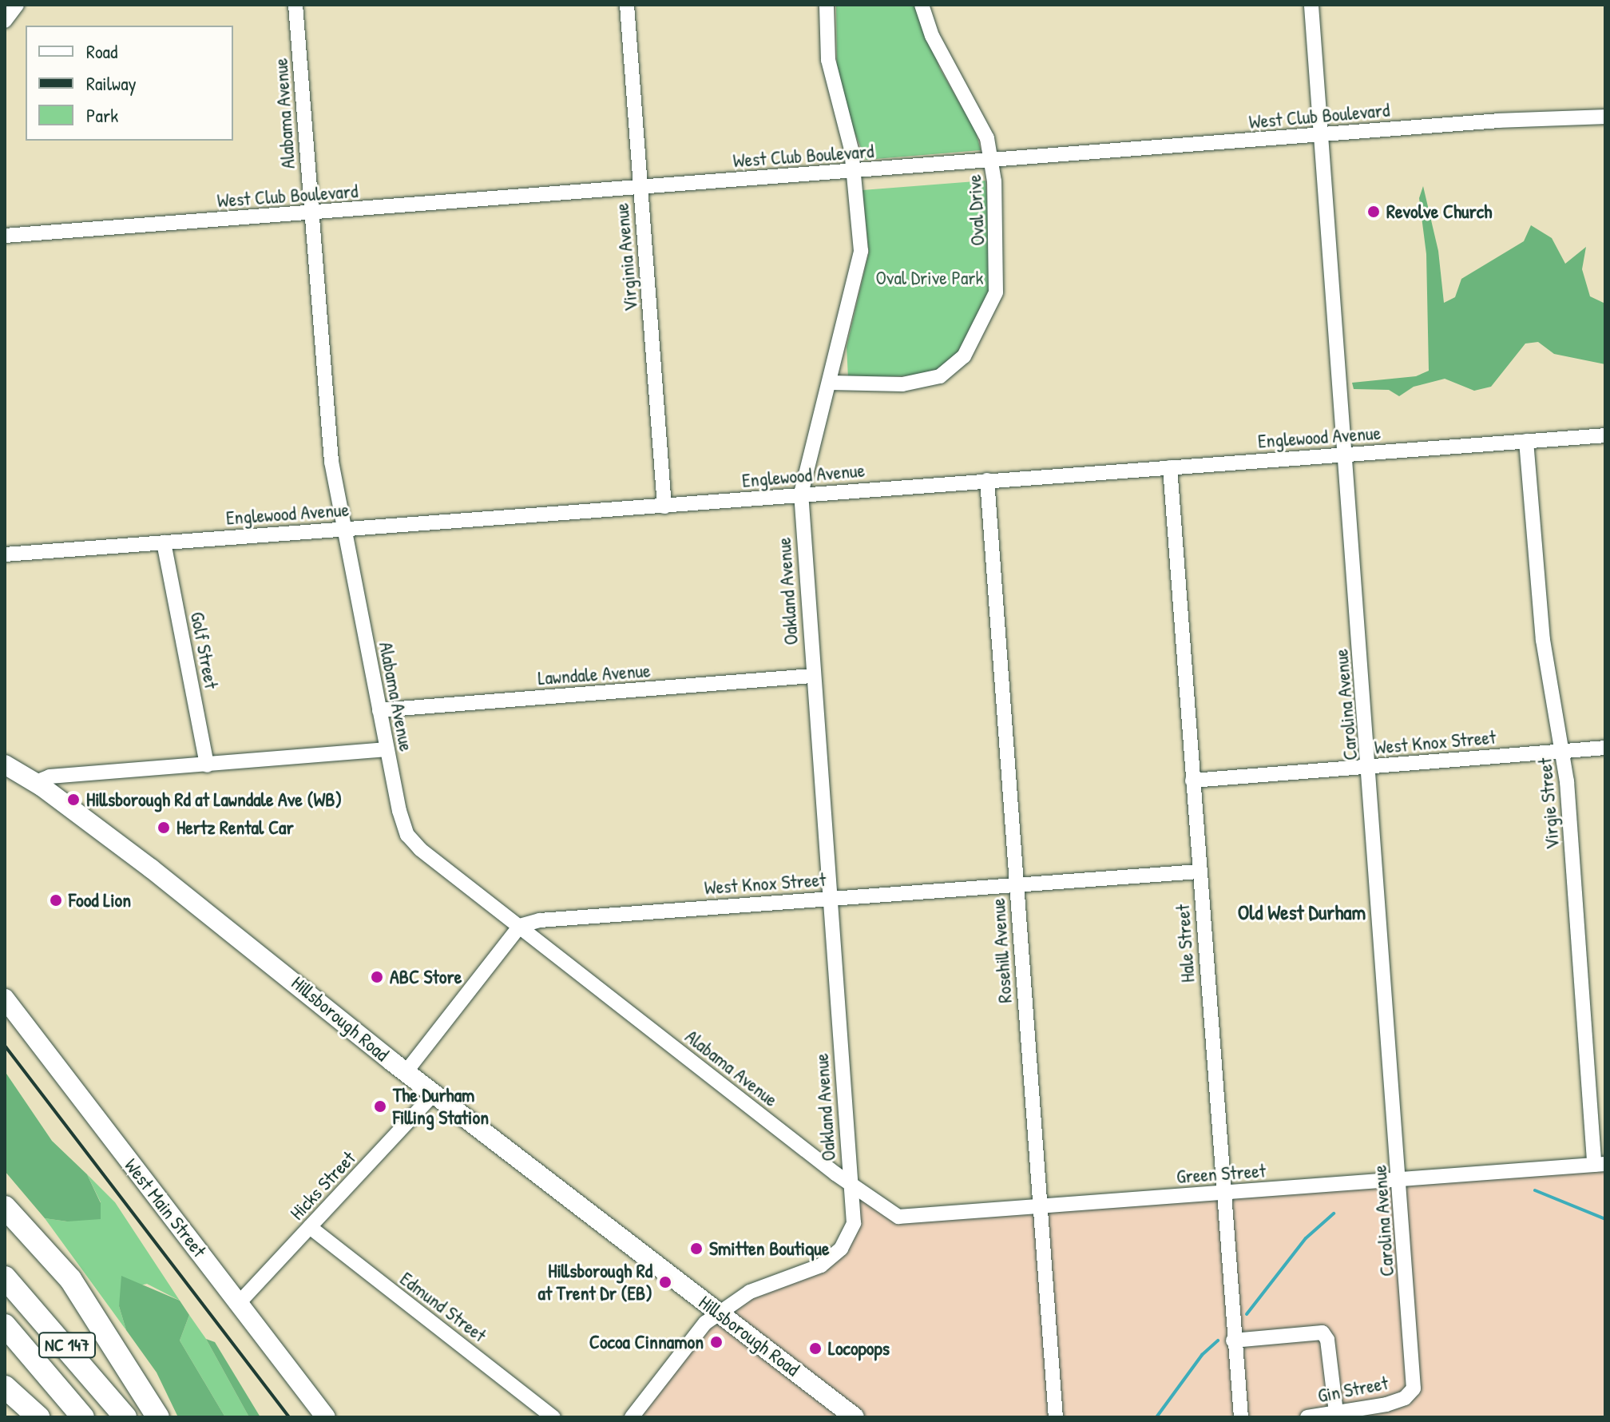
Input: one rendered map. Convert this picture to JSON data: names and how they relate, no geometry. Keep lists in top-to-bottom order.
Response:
{
  "streets": {
    "highway": ["NC 147"],
    "main road": ["Hillsborough Road", "West Main Street"],
    "street": [
      "Alabama Avenue",
      "West Club Boulevard",
      "Oval Drive",
      "Virginia Avenue",
      "Englewood Avenue",
      "Oakland Avenue",
      "Golf Street",
      "Lawndale Avenue",
      "Carolina Avenue",
      "West Knox Street",
      "Virgie Street",
      "Hale Street",
      "Rosehill Avenue",
      "Green Street",
      "Hicks Street",
      "Edmund Street",
      "Gin Street"
    ]
  },
  "crossings": [
    ["Alabama Avenue", "West Club Boulevard"],
    ["Alabama Avenue", "Englewood Avenue"],
    ["Alabama Avenue", "Oakland Avenue"],
    ["Alabama Avenue", "Lawndale Avenue"],
    ["Alabama Avenue", "West Knox Street"],
    ["Alabama Avenue", "Green Street"],
    ["West Club Boulevard", "Oval Drive"],
    ["West Club Boulevard", "Virginia Avenue"],
    ["West Club Boulevard", "Oakland Avenue"],
    ["West Club Boulevard", "Carolina Avenue"],
    ["Oval Drive", "Oakland Avenue"],
    ["Virginia Avenue", "Englewood Avenue"],
    ["Englewood Avenue", "Oakland Avenue"],
    ["Englewood Avenue", "Golf Street"],
    ["Englewood Avenue", "Carolina Avenue"],
    ["Englewood Avenue", "Virgie Street"],
    ["Englewood Avenue", "Hale Street"],
    ["Englewood Avenue", "Rosehill Avenue"],
    ["Oakland Avenue", "Lawndale Avenue"],
    ["Oakland Avenue", "West Knox Street"],
    ["Oakland Avenue", "Hillsborough Road"],
    ["Oakland Avenue", "Green Street"],
    ["Carolina Avenue", "West Knox Street"],
    ["Carolina Avenue", "Green Street"],
    ["Carolina Avenue", "Gin Street"],
    ["West Knox Street", "Virgie Street"],
    ["West Knox Street", "Hale Street"],
    ["West Knox Street", "Rosehill Avenue"],
    ["Virgie Street", "Green Street"],
    ["Hale Street", "Green Street"],
    ["Rosehill Avenue", "Green Street"],
    ["Hillsborough Road", "Hicks Street"],
    ["Hicks Street", "West Main Street"],
    ["Hicks Street", "Edmund Street"]
  ],
  "districts": ["Old West Durham"],
  "parks": ["Oval Drive Park"],
  "places": [
    "Revolve Church",
    "Hillsborough Rd at Lawndale Ave (WB)",
    "Hertz Rental Car",
    "Food Lion",
    "ABC Store",
    "The Durham Filling Station",
    "Smitten Boutique",
    "Hillsborough Rd at Trent Dr (EB)",
    "Cocoa Cinnamon",
    "Locopops"
  ],
  "legend": ["Road", "Railway", "Park"]
}
